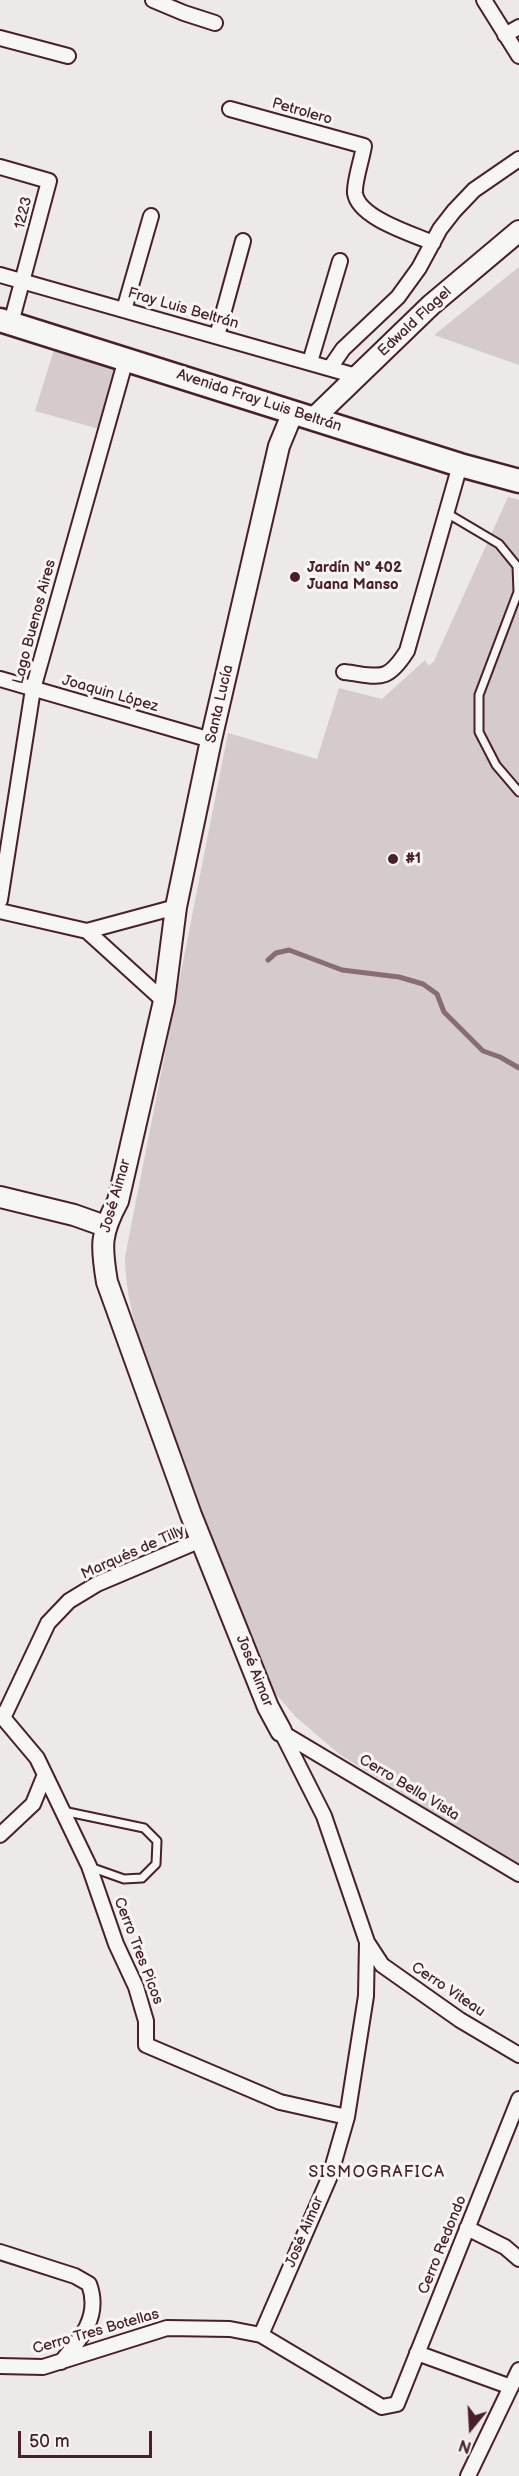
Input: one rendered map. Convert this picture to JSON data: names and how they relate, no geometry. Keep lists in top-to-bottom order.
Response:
{
  "streets": {
    "main road": ["Avenida Fray Luis Beltrán"],
    "street": [
      "Petrolero",
      "1223",
      "Fray Luis Beltrán",
      "Edwald Flagel",
      "Lago Buenos Aires",
      "Joaquin López",
      "Santa Lucía",
      "José Aimar",
      "Marqués de Tilly",
      "Cerro Bella Vista",
      "Cerro Tres Picos",
      "Cerro Viteau",
      "Cerro Redondo",
      "Cerro Tres Botellas"
    ]
  },
  "crossings": [
    ["Petrolero", "Edwald Flagel"],
    ["1223", "Fray Luis Beltrán"],
    ["1223", "Avenida Fray Luis Beltrán"],
    ["Fray Luis Beltrán", "Edwald Flagel"],
    ["Edwald Flagel", "Avenida Fray Luis Beltrán"],
    ["Avenida Fray Luis Beltrán", "Lago Buenos Aires"],
    ["Avenida Fray Luis Beltrán", "Santa Lucía"],
    ["Lago Buenos Aires", "Joaquin López"],
    ["Joaquin López", "Santa Lucía"],
    ["Santa Lucía", "José Aimar"],
    ["José Aimar", "Marqués de Tilly"],
    ["José Aimar", "Cerro Bella Vista"],
    ["José Aimar", "Cerro Tres Picos"],
    ["José Aimar", "Cerro Viteau"],
    ["José Aimar", "Cerro Tres Botellas"],
    ["Marqués de Tilly", "Cerro Tres Picos"],
    ["Cerro Redondo", "Cerro Tres Botellas"]
  ],
  "districts": ["SISMOGRAFICA"],
  "places": ["Jardín Nº 402 Juana Manso", "#1"],
  "scale_bar": "50 m",
  "north": "bottom"
}
